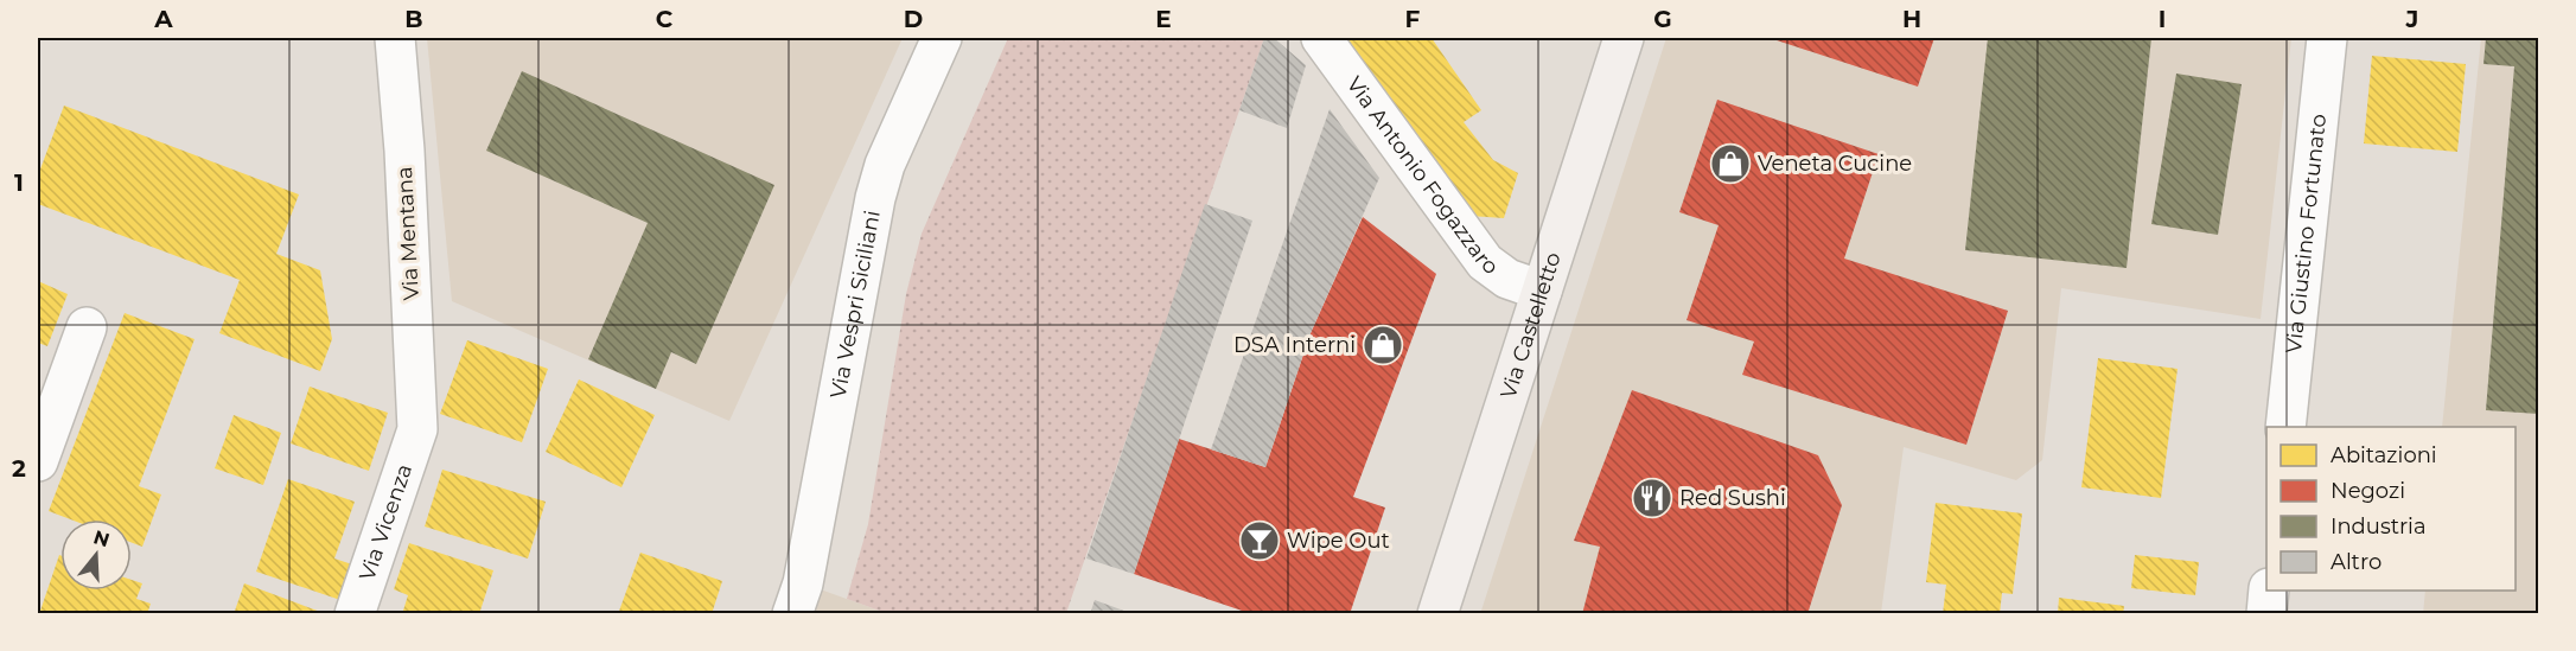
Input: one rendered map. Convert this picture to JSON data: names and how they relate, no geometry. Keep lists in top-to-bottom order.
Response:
{
  "streets": {
    "main road": ["Via Castelletto"],
    "street": [
      "Via Antonio Fogazzaro",
      "Via Giustino Fortunato",
      "Via Mentana",
      "Via Vespri Siciliani",
      "Via Vicenza"
    ]
  },
  "crossings": [
    ["Via Antonio Fogazzaro", "Via Castelletto"],
    ["Via Mentana", "Via Vicenza"]
  ],
  "places": {
    "shop": ["Veneta Cucine", "DSA Interni"],
    "restaurant": ["Red Sushi"],
    "bar": ["Wipe Out"]
  },
  "legend": [
    "Abitazioni",
    "Negozi",
    "Industria",
    "Altro"
  ],
  "north": "top",
  "grid": {
    "columns": [
      "A",
      "B",
      "C",
      "D",
      "E",
      "F",
      "G",
      "H",
      "I",
      "J"
    ],
    "rows": ["1", "2"]
  }
}
